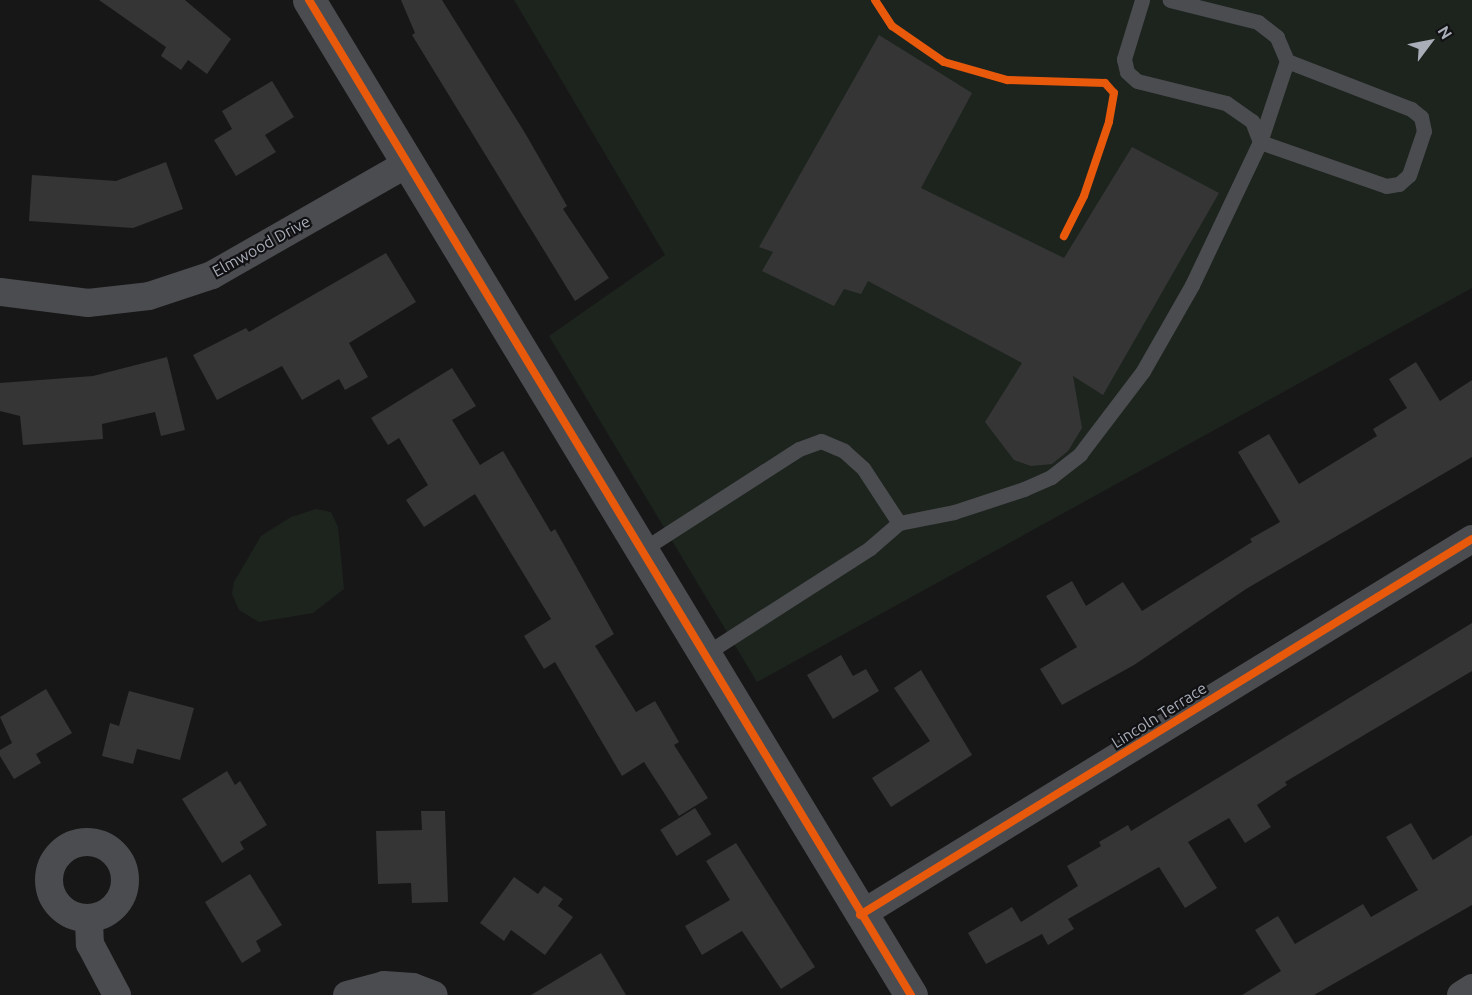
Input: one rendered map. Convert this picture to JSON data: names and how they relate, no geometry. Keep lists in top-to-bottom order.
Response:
{
  "streets": {
    "street": ["Elmwood Drive", "Lincoln Terrace"]
  },
  "north": "top right"
}
